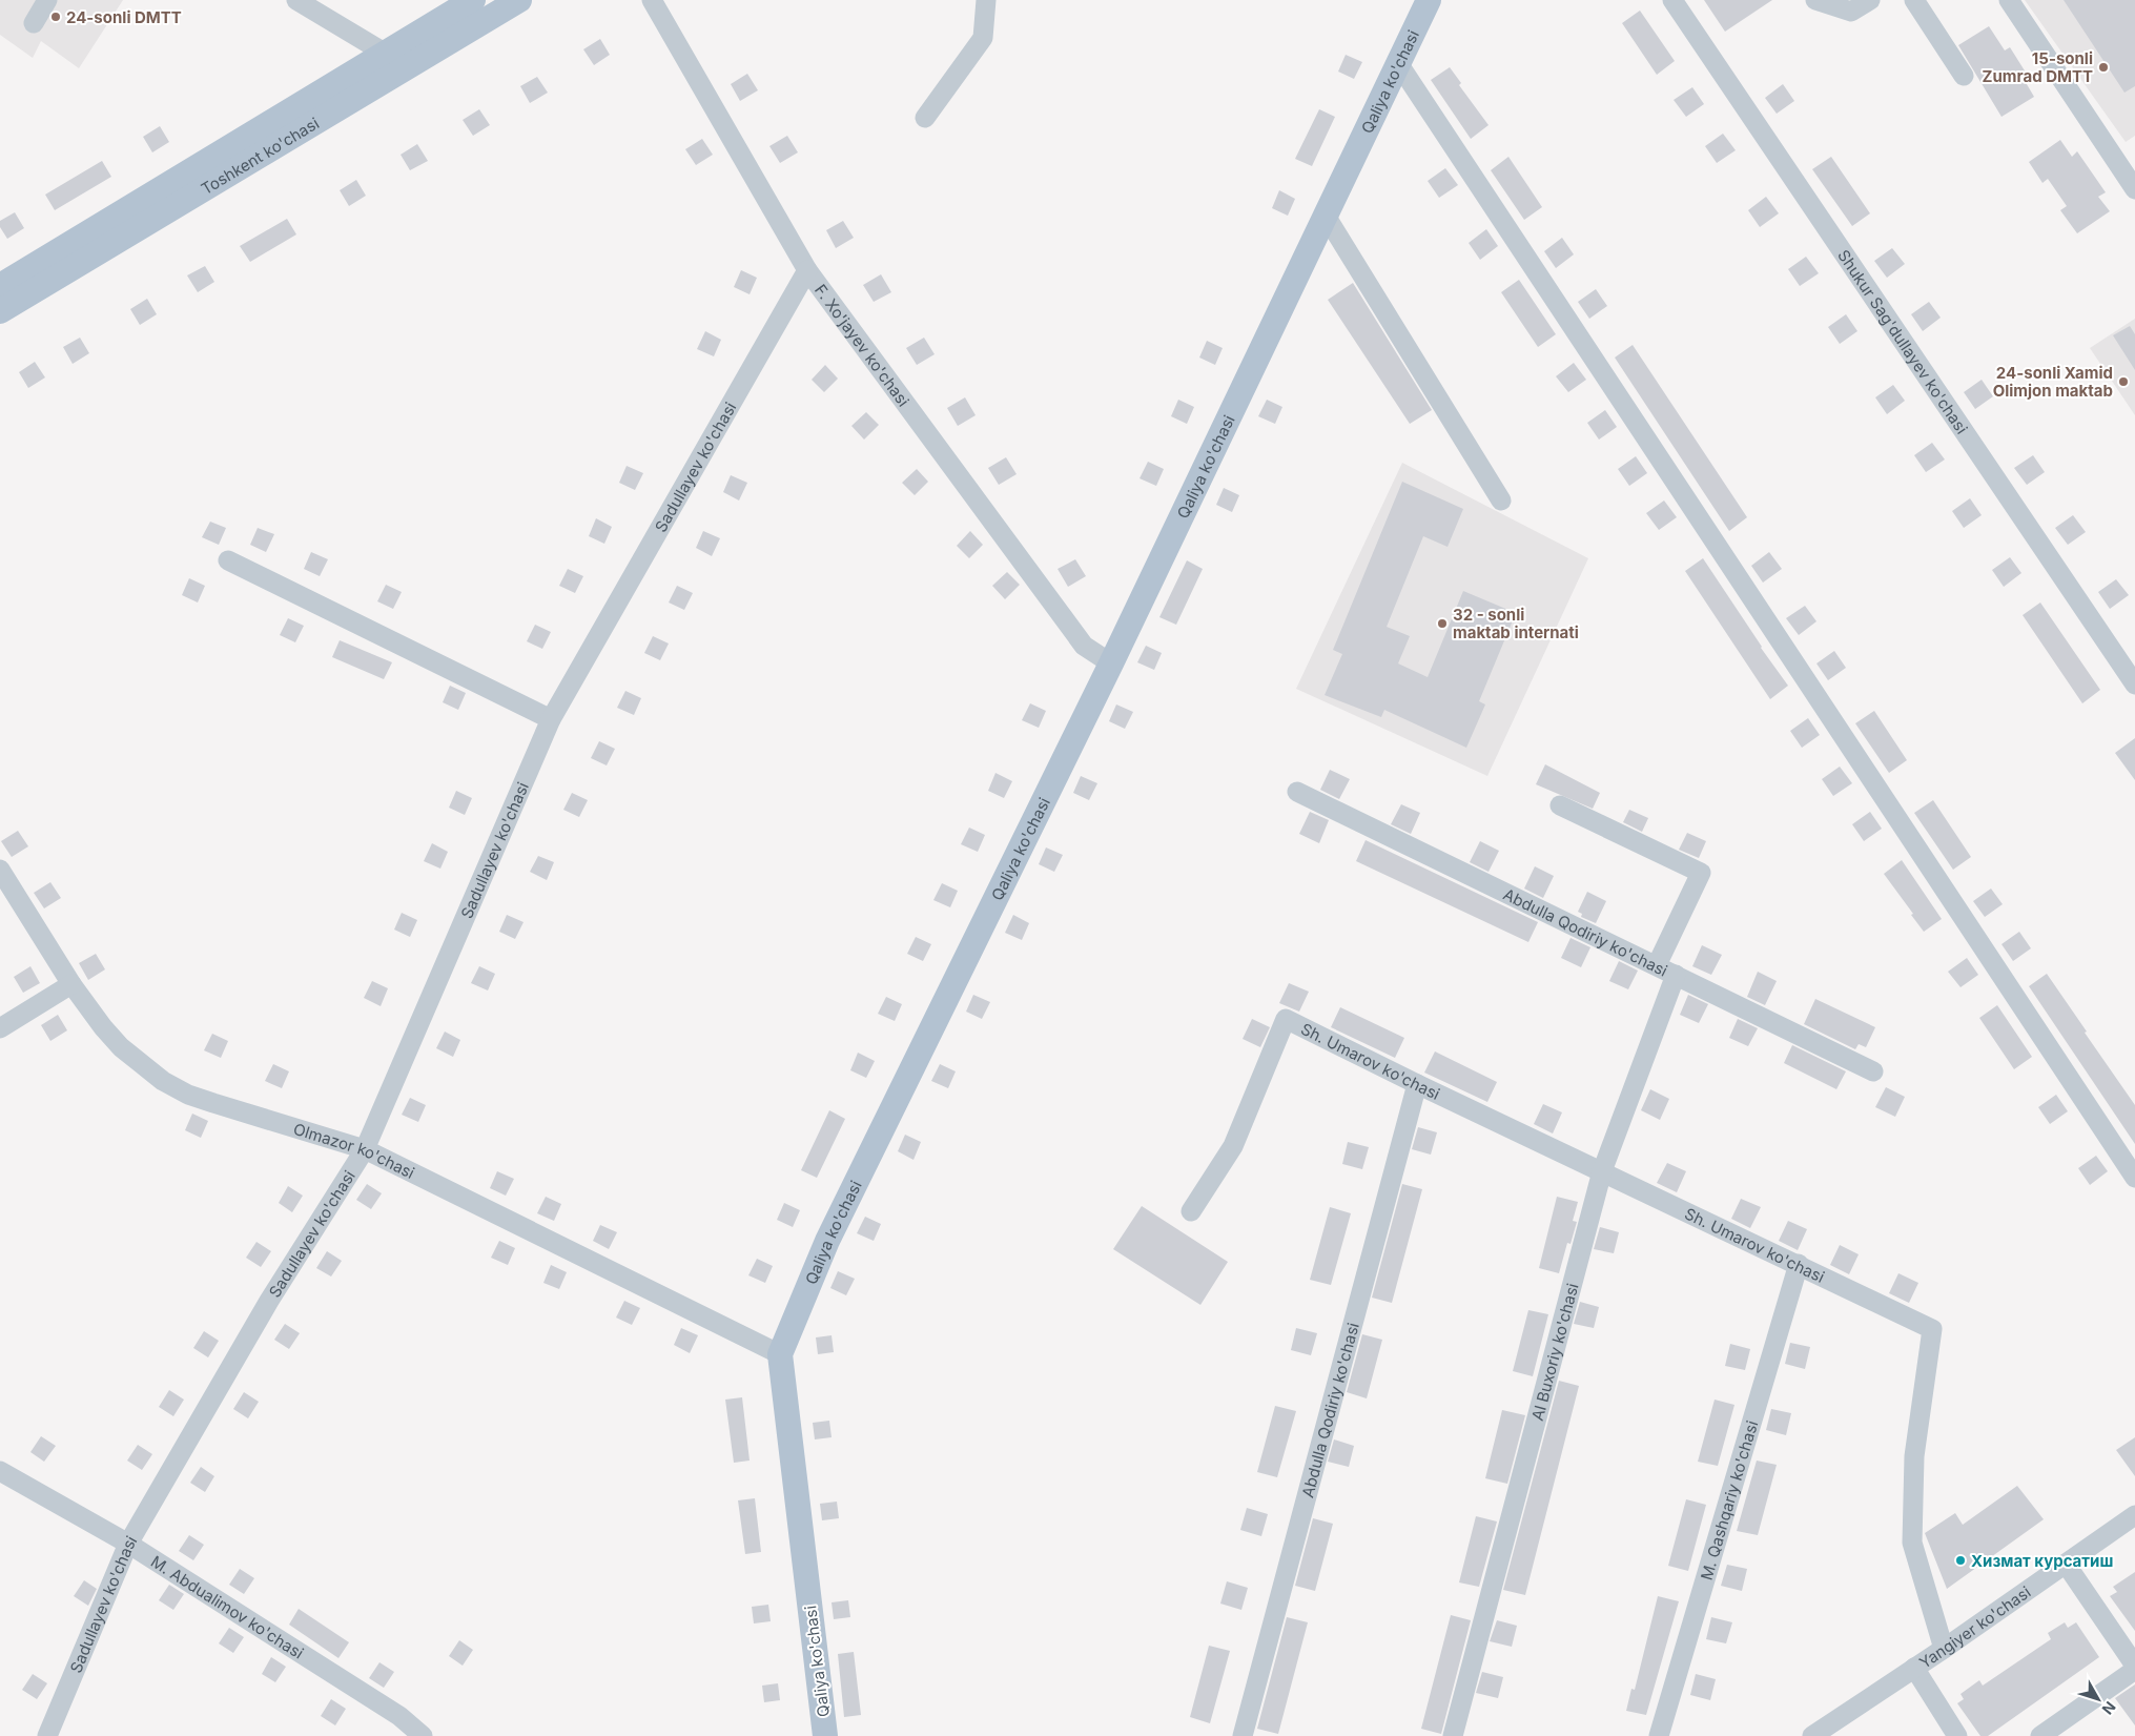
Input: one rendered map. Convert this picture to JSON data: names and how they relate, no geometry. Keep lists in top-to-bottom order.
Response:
{
  "streets": {
    "main road": ["Qaliya ko'chasi", "Toshkent ko'chasi"],
    "street": [
      "Shukur Sag'dullayev ko'chasi",
      "F. Xo'jayev ko'chasi",
      "Sadullayev ko'chasi",
      "Abdulla Qodiriy ko'chasi",
      "Sh. Umarov ko'chasi",
      "Olmazor ko'chasi",
      "Al Buxoriy ko'chasi",
      "M. Qashqariy ko'chasi",
      "M. Abdualimov ko'chasi",
      "Yangiyer ko'chasi"
    ]
  },
  "crossings": [
    ["Qaliya ko'chasi", "F. Xo'jayev ko'chasi"],
    ["Qaliya ko'chasi", "Olmazor ko'chasi"],
    ["F. Xo'jayev ko'chasi", "Sadullayev ko'chasi"],
    ["Sadullayev ko'chasi", "Olmazor ko'chasi"],
    ["Sadullayev ko'chasi", "M. Abdualimov ko'chasi"],
    ["Abdulla Qodiriy ko'chasi", "Sh. Umarov ko'chasi"],
    ["Abdulla Qodiriy ko'chasi", "Al Buxoriy ko'chasi"],
    ["Sh. Umarov ko'chasi", "Al Buxoriy ko'chasi"],
    ["Sh. Umarov ko'chasi", "M. Qashqariy ko'chasi"],
    ["Sh. Umarov ko'chasi", "Yangiyer ko'chasi"]
  ],
  "places": [
    "24-sonli DMTT",
    "15-sonli Zumrad DMTT",
    "24-sonli Xamid Olimjon maktab",
    "32 - sonli maktab internati",
    "Хизмат курсатиш"
  ],
  "north": "bottom right"
}
